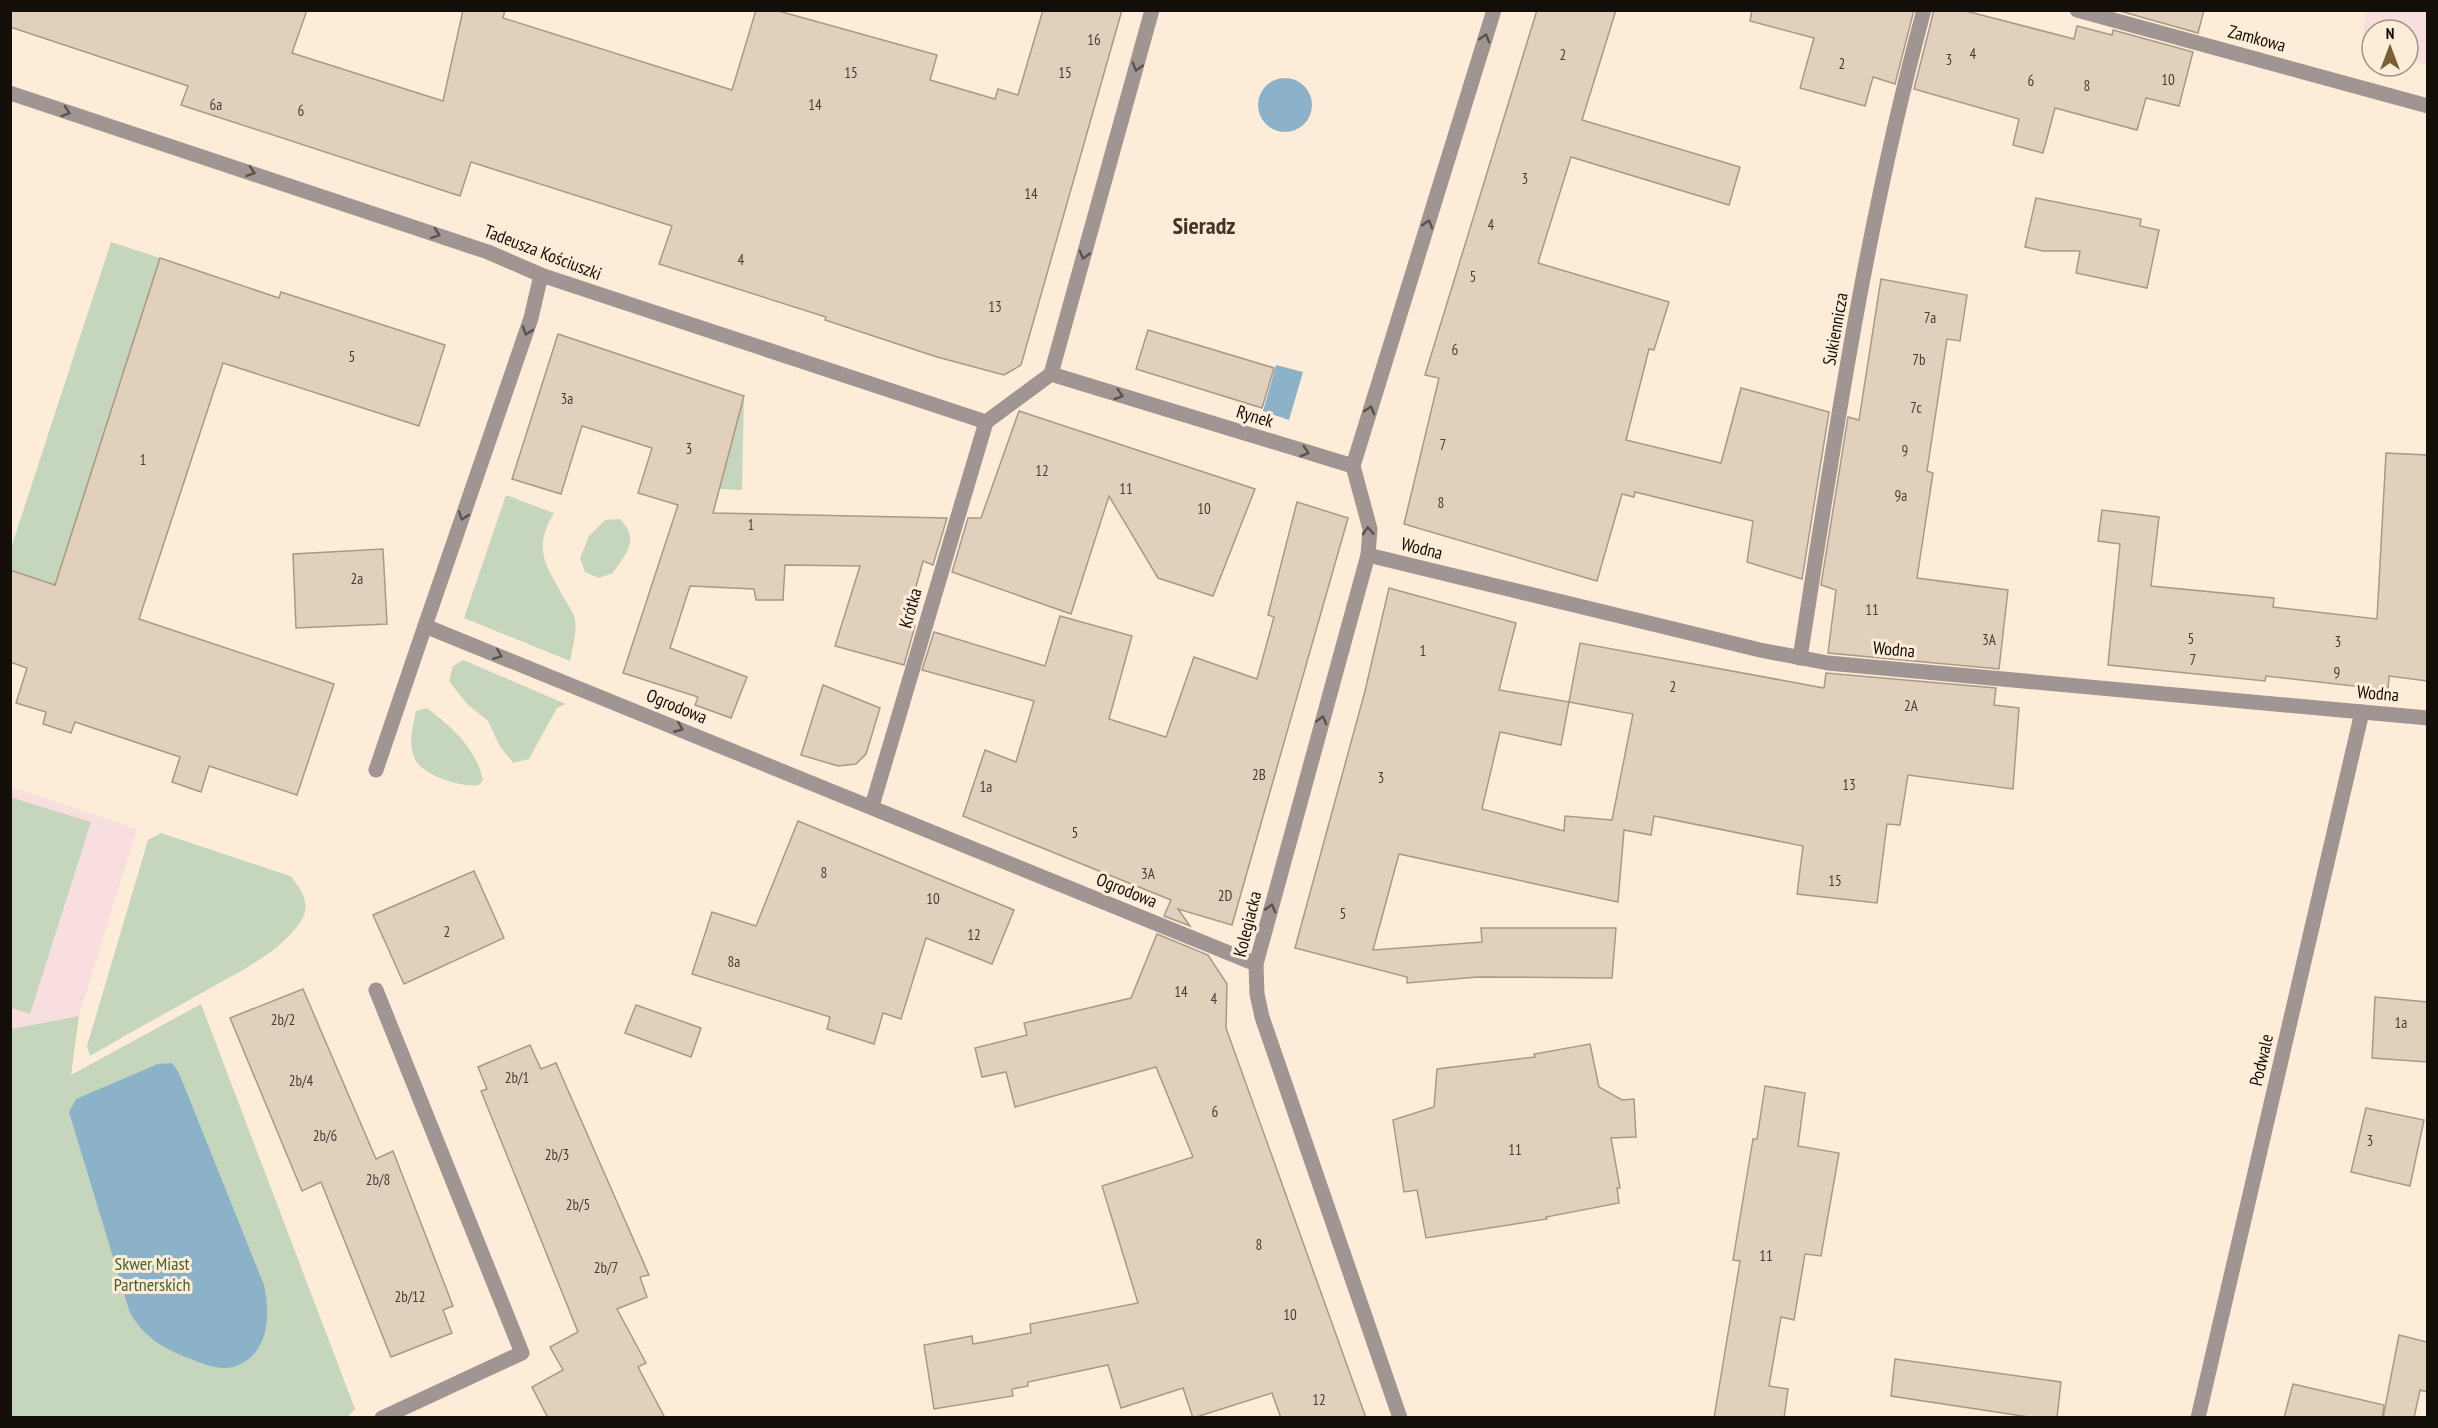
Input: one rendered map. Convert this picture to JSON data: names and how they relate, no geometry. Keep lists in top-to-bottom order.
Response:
{
  "streets": {
    "street": [
      "Zamkowa",
      "Tadeusza Kościuszki",
      "Sukiennicza",
      "Rynek",
      "Wodna",
      "Krótka",
      "Ogrodowa",
      "Kolegiacka",
      "Podwale"
    ]
  },
  "crossings": [
    ["Tadeusza Kościuszki", "Krótka"],
    ["Sukiennicza", "Wodna"],
    ["Rynek", "Kolegiacka"],
    ["Wodna", "Kolegiacka"],
    ["Wodna", "Podwale"],
    ["Krótka", "Ogrodowa"],
    ["Ogrodowa", "Kolegiacka"]
  ],
  "one_way": [
    "Tadeusza Kościuszki",
    "Rynek",
    "Ogrodowa",
    "Kolegiacka"
  ],
  "districts": ["Sieradz"],
  "parks": ["Skwer Miast Partnerskich"],
  "house_numbers": [
    "16",
    "4",
    "2",
    "3",
    "2",
    "15",
    "15",
    "10",
    "6",
    "8",
    "6a",
    "14",
    "6",
    "3",
    "14",
    "4",
    "4",
    "5",
    "13",
    "7a",
    "6",
    "5",
    "7b",
    "3a",
    "7c",
    "7",
    "3",
    "9",
    "1",
    "12",
    "11",
    "9a",
    "8",
    "10",
    "1",
    "2a",
    "11",
    "5",
    "3A",
    "3",
    "1",
    "7",
    "9",
    "2",
    "2A",
    "2B",
    "3",
    "13",
    "1a",
    "5",
    "8",
    "3A",
    "15",
    "2D",
    "10",
    "5",
    "2",
    "12",
    "8a",
    "14",
    "4",
    "2b/2",
    "1a",
    "2b/1",
    "2b/4",
    "6",
    "2b/6",
    "3",
    "11",
    "2b/3",
    "2b/8",
    "2b/5",
    "8",
    "11",
    "2b/7",
    "2b/12",
    "10",
    "12"
  ],
  "north": "top"
}
